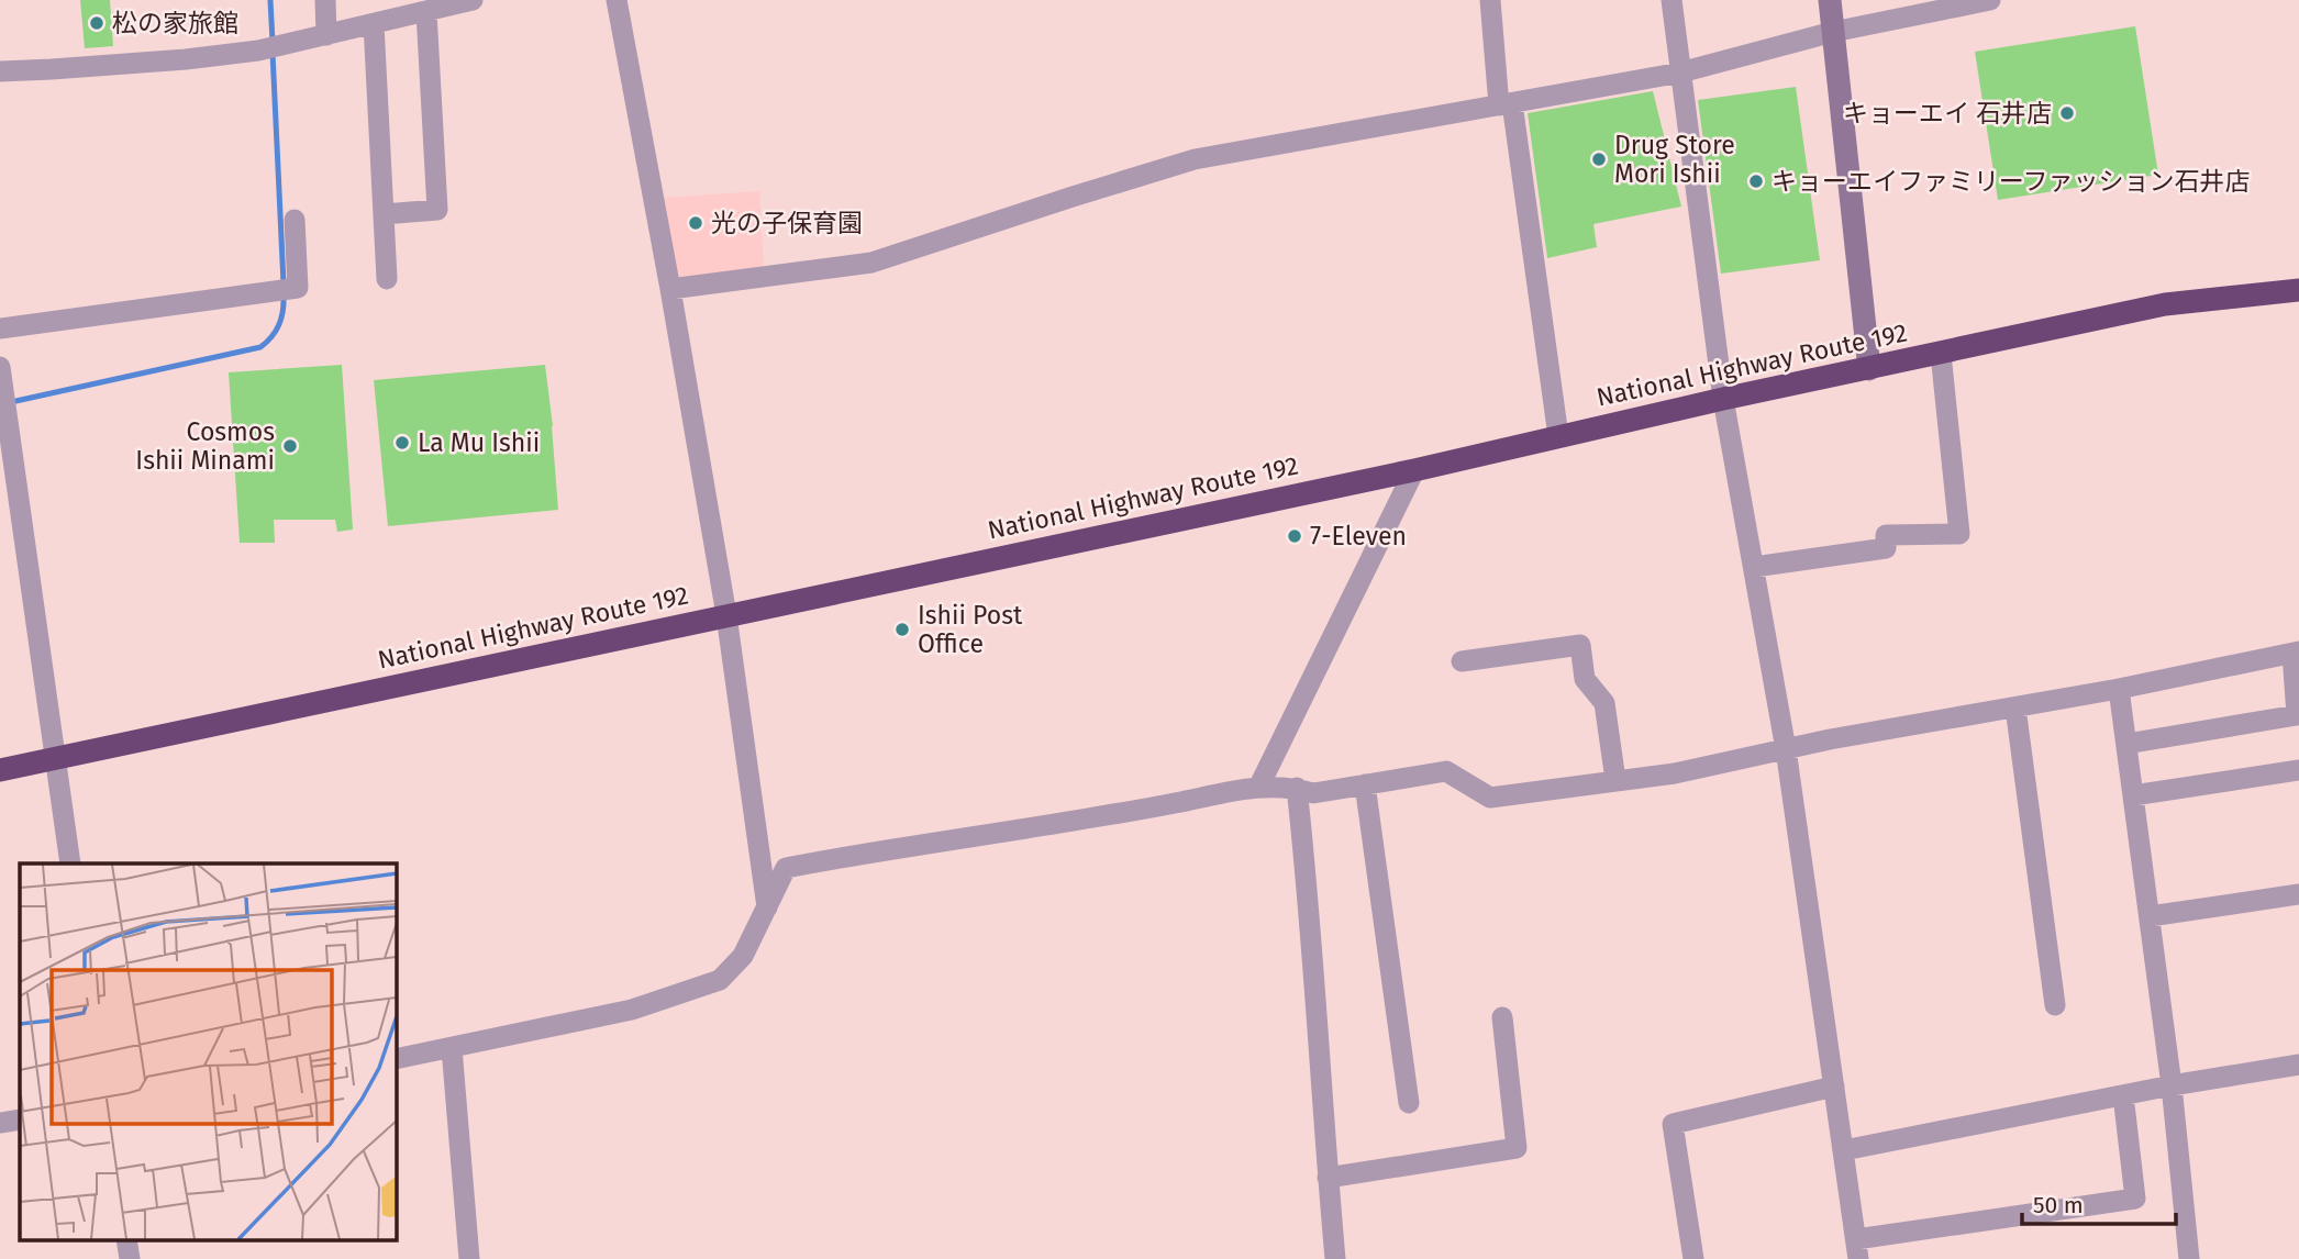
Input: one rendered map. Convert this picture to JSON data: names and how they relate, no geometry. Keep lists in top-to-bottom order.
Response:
{
  "streets": {
    "highway": ["National Highway Route 192"]
  },
  "places": [
    "松の家旅館",
    "キョーエイ 石井店",
    "Drug Store Mori Ishii",
    "キョーエイファミリーファッション石井店",
    "光の子保育園",
    "La Mu Ishii",
    "Cosmos Ishii Minami",
    "7-Eleven",
    "Ishii Post Office"
  ],
  "scale_bar": "50 m"
}
